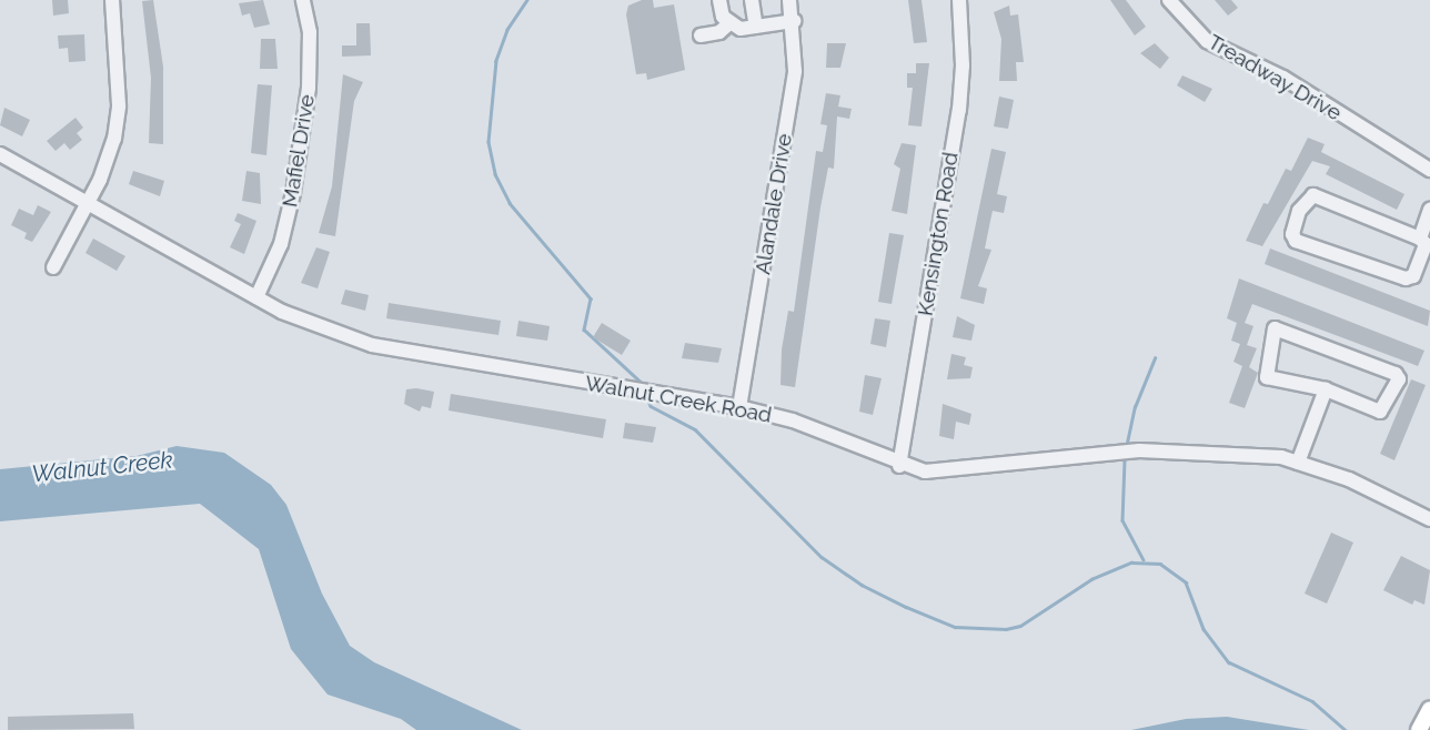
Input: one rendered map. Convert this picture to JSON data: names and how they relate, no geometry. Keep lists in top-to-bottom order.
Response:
{
  "streets": {
    "street": [
      "Treadway Drive",
      "Mafiel Drive",
      "Alandale Drive",
      "Kensington Road",
      "Walnut Creek Road"
    ]
  },
  "crossings": [
    ["Mafiel Drive", "Walnut Creek Road"],
    ["Alandale Drive", "Walnut Creek Road"],
    ["Kensington Road", "Walnut Creek Road"]
  ],
  "water": ["Walnut Creek"]
}
